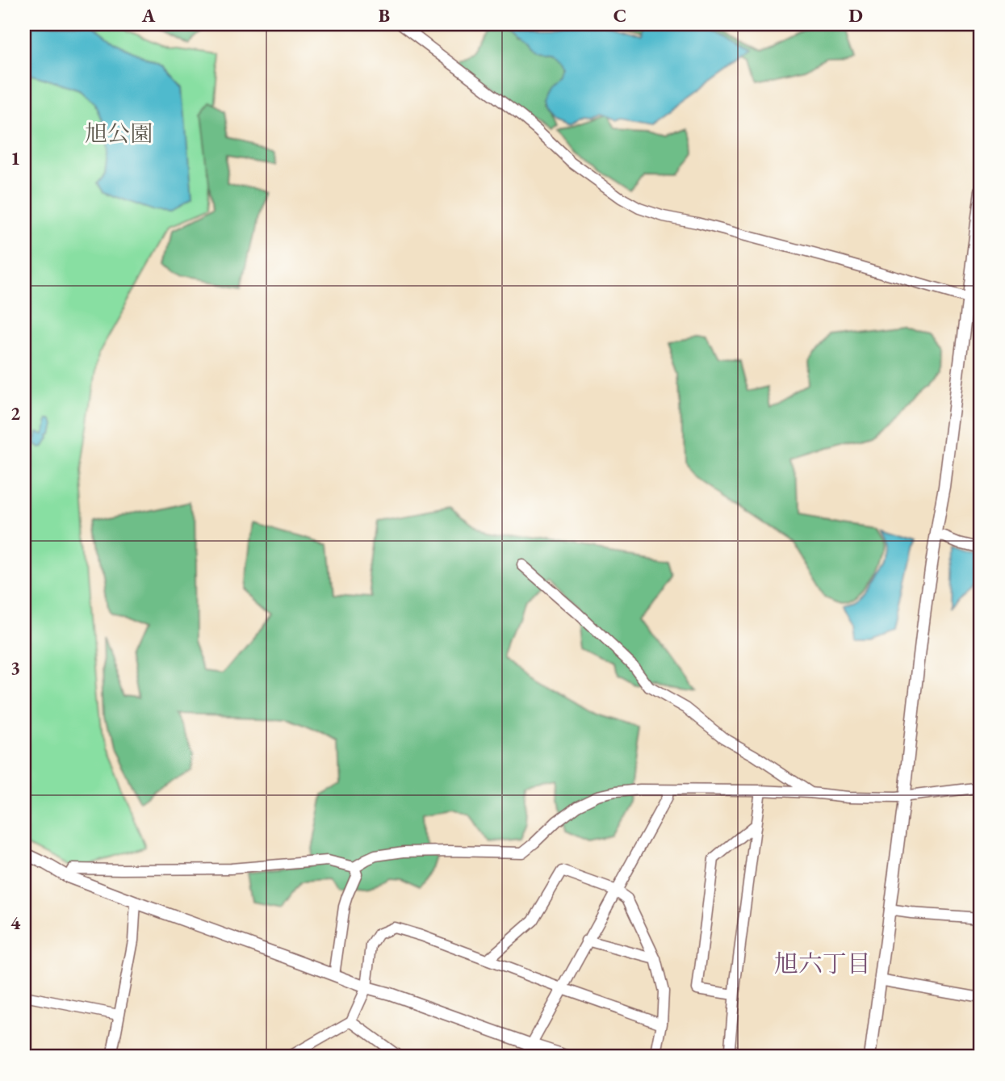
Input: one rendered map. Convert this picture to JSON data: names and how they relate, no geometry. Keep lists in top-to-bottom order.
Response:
{
  "districts": ["旭六丁目"],
  "parks": ["旭公園"],
  "grid": {
    "columns": [
      "A",
      "B",
      "C",
      "D"
    ],
    "rows": [
      "1",
      "2",
      "3",
      "4"
    ]
  }
}
